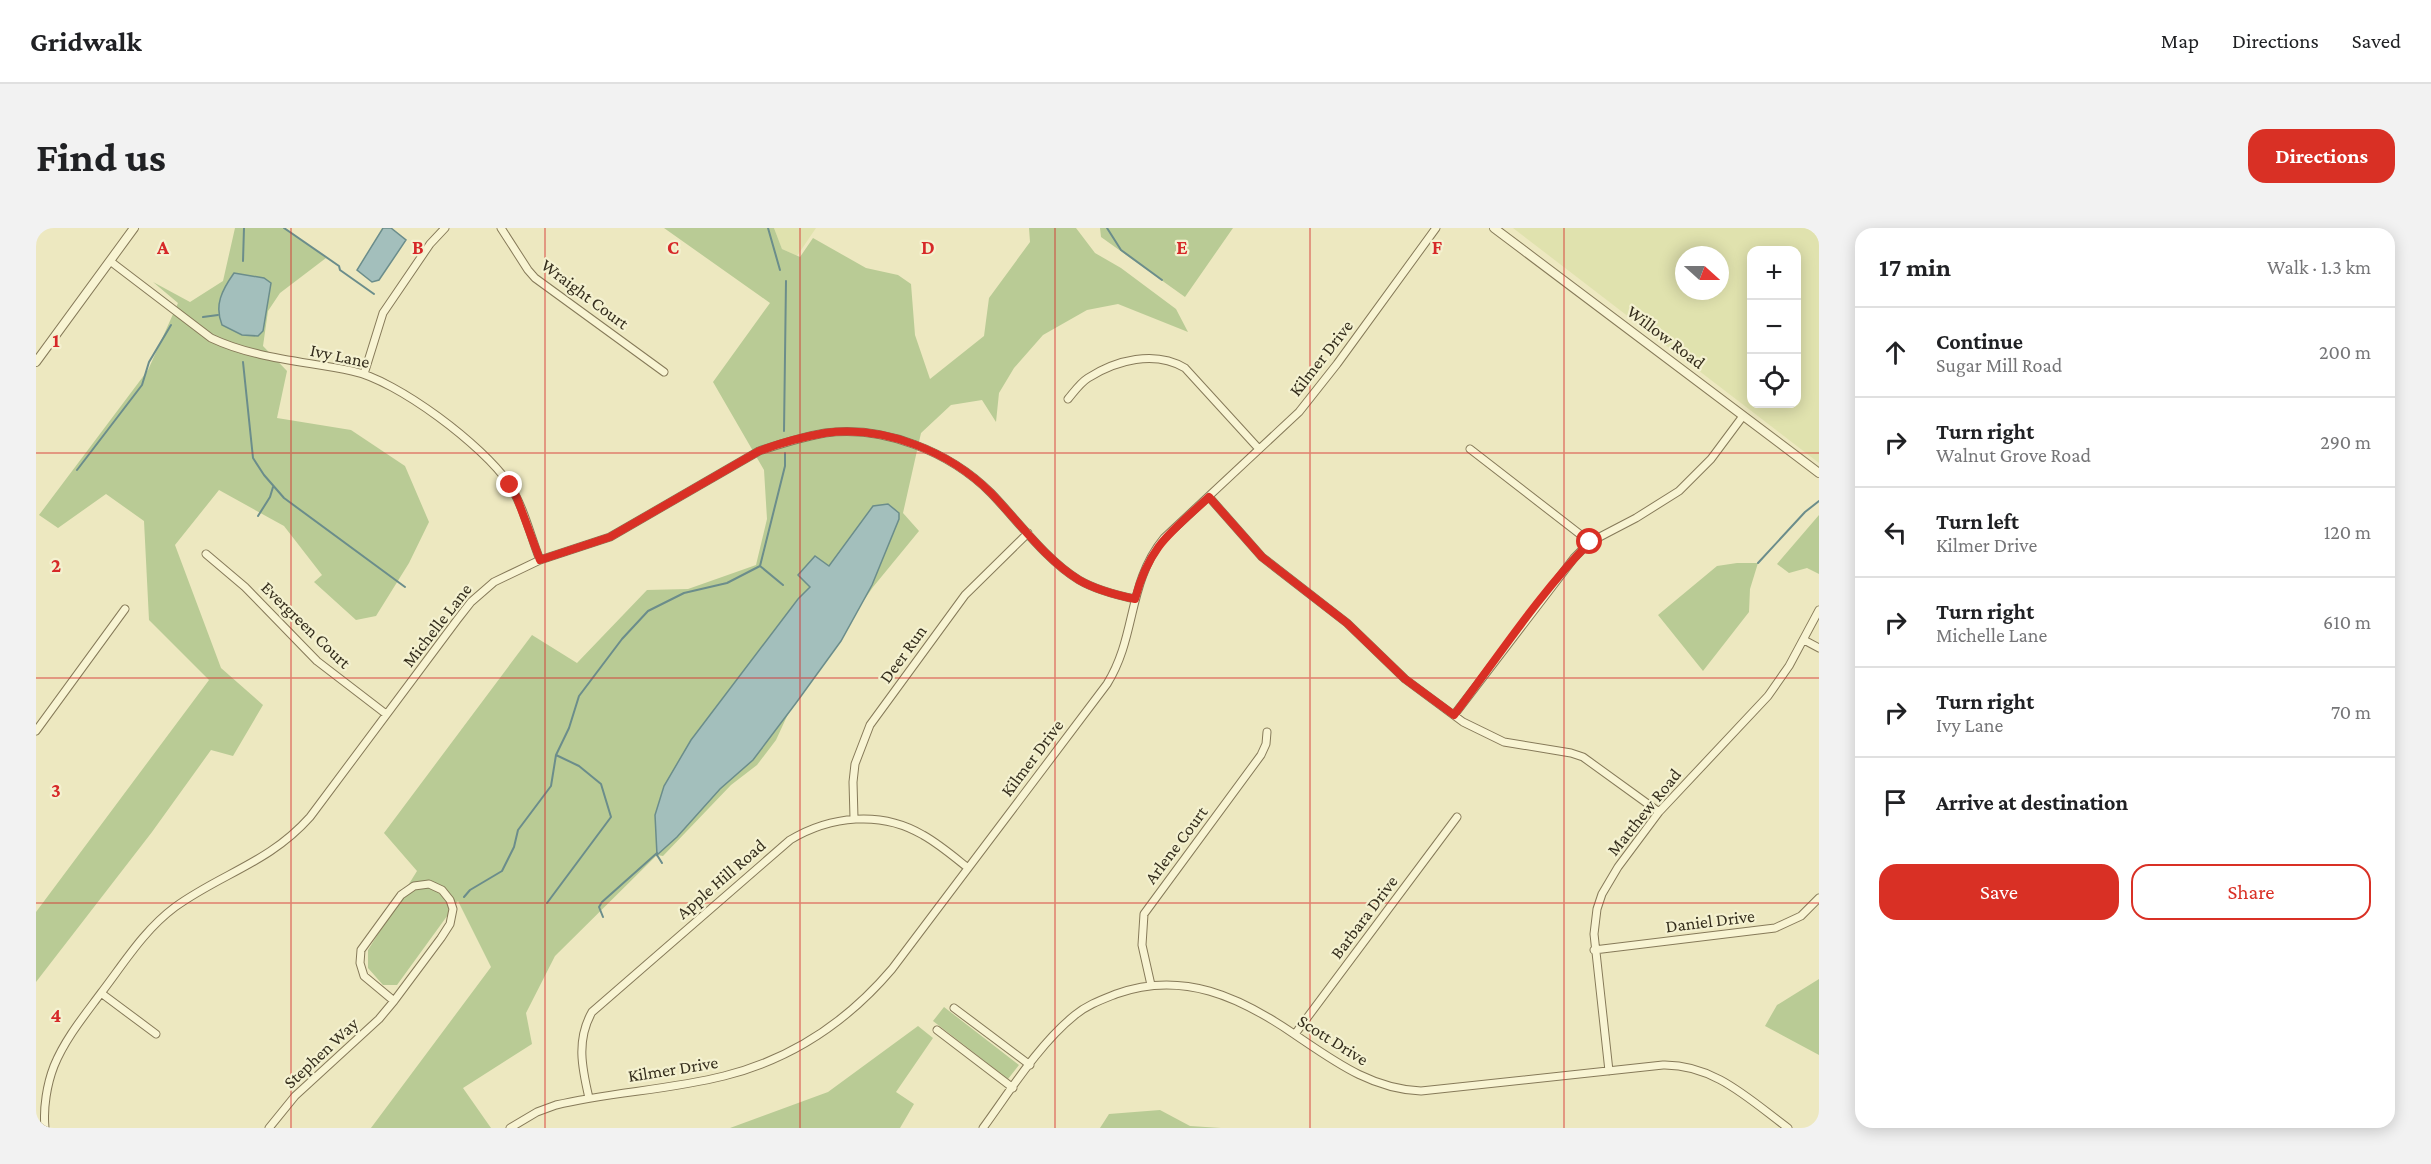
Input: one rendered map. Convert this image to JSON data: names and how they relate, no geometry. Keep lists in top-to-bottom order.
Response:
{
  "streets": {
    "street": [
      "Wraight Court",
      "Willow Road",
      "Ivy Lane",
      "Kilmer Drive",
      "Evergreen Court",
      "Michelle Lane",
      "Deer Run",
      "Matthew Road",
      "Arlene Court",
      "Apple Hill Road",
      "Barbara Drive",
      "Daniel Drive",
      "Scott Drive",
      "Stephen Way"
    ]
  },
  "crossings": [
    ["Ivy Lane", "Michelle Lane"],
    ["Kilmer Drive", "Michelle Lane"],
    ["Kilmer Drive", "Apple Hill Road"],
    ["Evergreen Court", "Michelle Lane"],
    ["Michelle Lane", "Deer Run"],
    ["Deer Run", "Apple Hill Road"],
    ["Matthew Road", "Daniel Drive"],
    ["Matthew Road", "Scott Drive"],
    ["Arlene Court", "Scott Drive"],
    ["Barbara Drive", "Scott Drive"]
  ],
  "north": "right",
  "page": {
    "header": "Gridwalk",
    "nav": ["Map", "Directions", "Saved"],
    "buttons": [
      "Directions",
      ["Save", "Share"]
    ],
    "title": "Find us",
    "heading": ["17 min", "Walk · 1.3 km"],
    "map_buttons": ["+", "−"],
    "list": [
      ["Continue", "Sugar Mill Road", "200 m"],
      ["Turn right", "Walnut Grove Road", "290 m"],
      ["Turn left", "Kilmer Drive", "120 m"],
      ["Turn right", "Michelle Lane", "610 m"],
      ["Turn right", "Ivy Lane", "70 m"],
      "Arrive at destination"
    ]
  },
  "grid": {
    "columns": [
      "A",
      "B",
      "C",
      "D",
      "E",
      "F"
    ],
    "rows": [
      "1",
      "2",
      "3",
      "4"
    ]
  }
}
